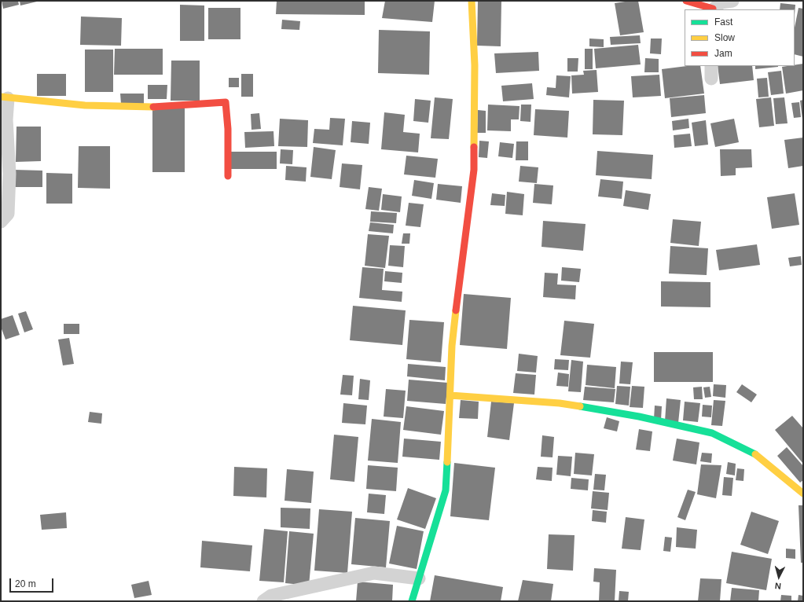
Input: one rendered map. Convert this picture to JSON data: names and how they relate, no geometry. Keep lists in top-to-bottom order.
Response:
{
  "legend": ["Fast", "Slow", "Jam"],
  "scale_bar": "20 m",
  "north": "bottom"
}
